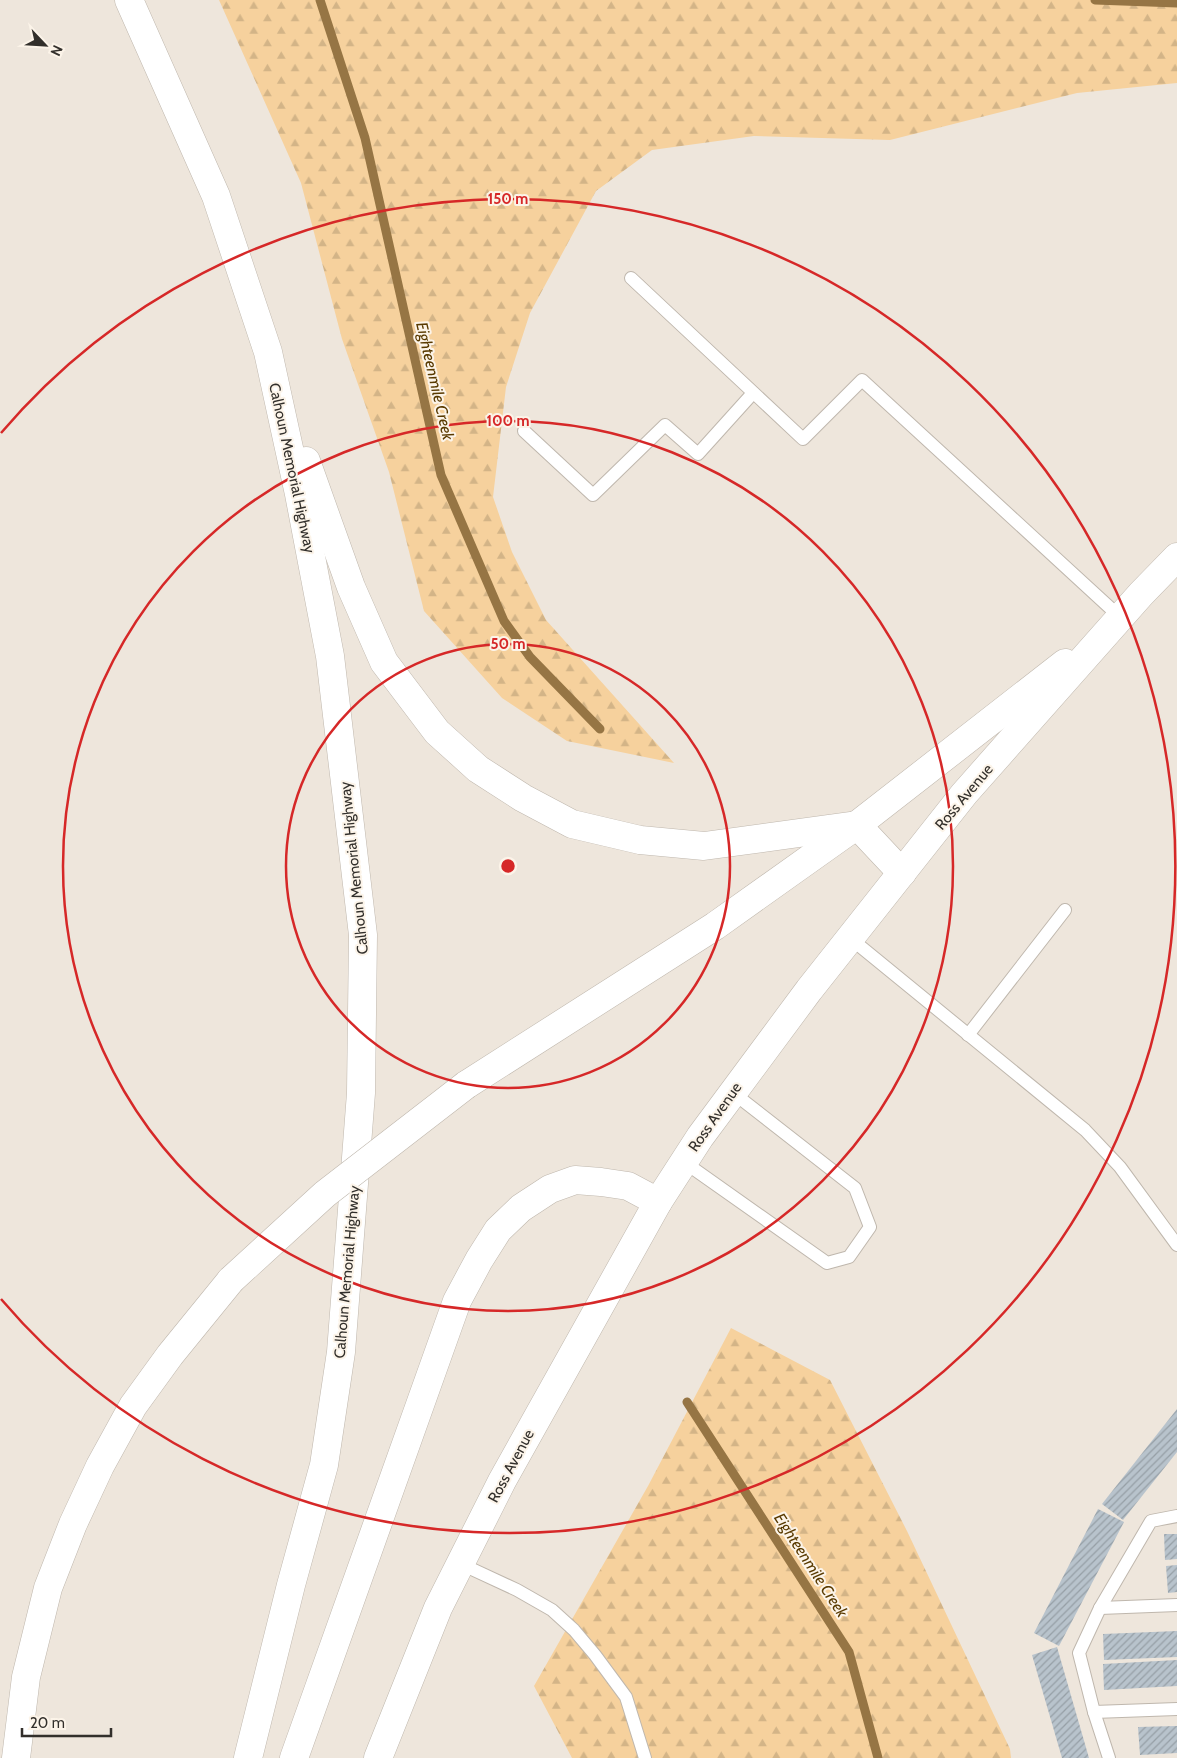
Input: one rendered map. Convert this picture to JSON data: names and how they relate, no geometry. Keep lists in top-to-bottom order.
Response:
{
  "streets": {
    "main road": ["Calhoun Memorial Highway", "Ross Avenue"]
  },
  "water": ["Eighteenmile Creek"],
  "scale_bar": "20 m",
  "north": "bottom right",
  "rings": ["150 m", "100 m", "50 m"]
}
